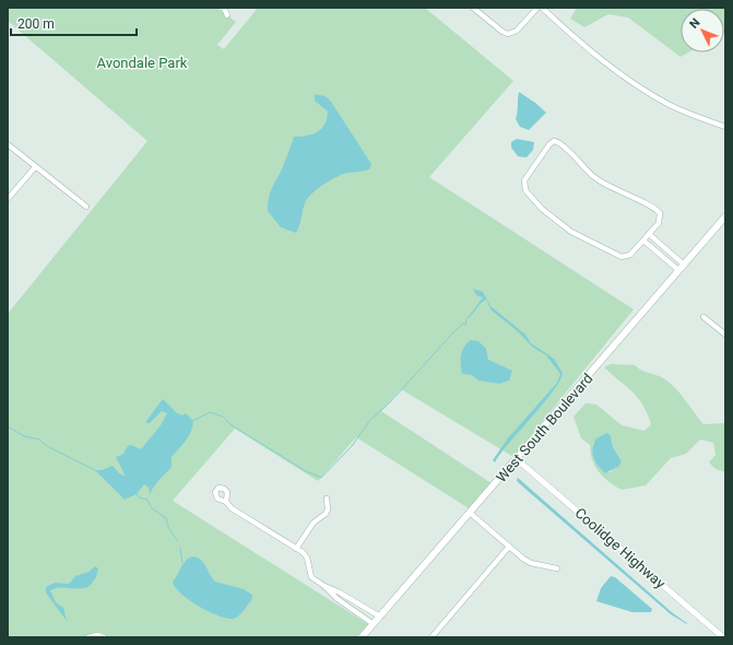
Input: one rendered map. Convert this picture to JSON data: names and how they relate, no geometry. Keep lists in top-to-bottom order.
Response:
{
  "streets": {
    "main road": ["West South Boulevard"],
    "street": ["Coolidge Highway"]
  },
  "crossings": [
    ["West South Boulevard", "Coolidge Highway"]
  ],
  "parks": ["Avondale Park"],
  "scale_bar": "200 m",
  "north": "top left"
}
